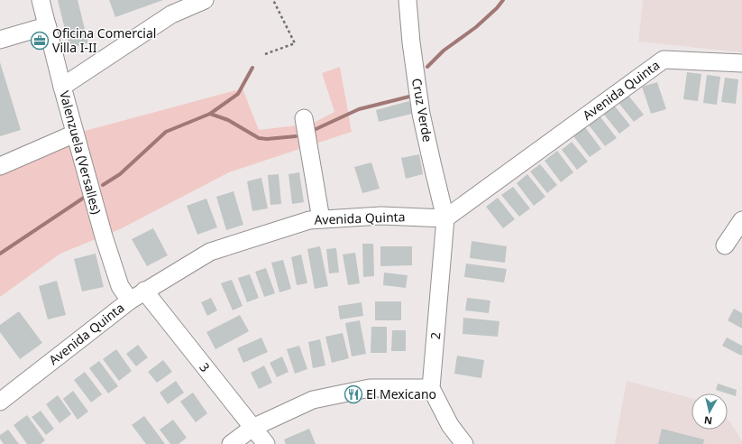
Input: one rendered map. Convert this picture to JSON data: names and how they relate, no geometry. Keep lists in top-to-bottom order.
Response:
{
  "streets": {
    "street": [
      "Avenida Quinta",
      "Cruz Verde",
      "Valenzuela (Versalles)",
      "2",
      "3"
    ]
  },
  "crossings": [
    ["Avenida Quinta", "Cruz Verde"],
    ["Avenida Quinta", "Valenzuela (Versalles)"],
    ["Avenida Quinta", "2"],
    ["Avenida Quinta", "3"],
    ["Cruz Verde", "2"]
  ],
  "places": {
    "office": ["Oficina Comercial Villa I-II"],
    "restaurant": ["El Mexicano"]
  },
  "north": "bottom"
}
